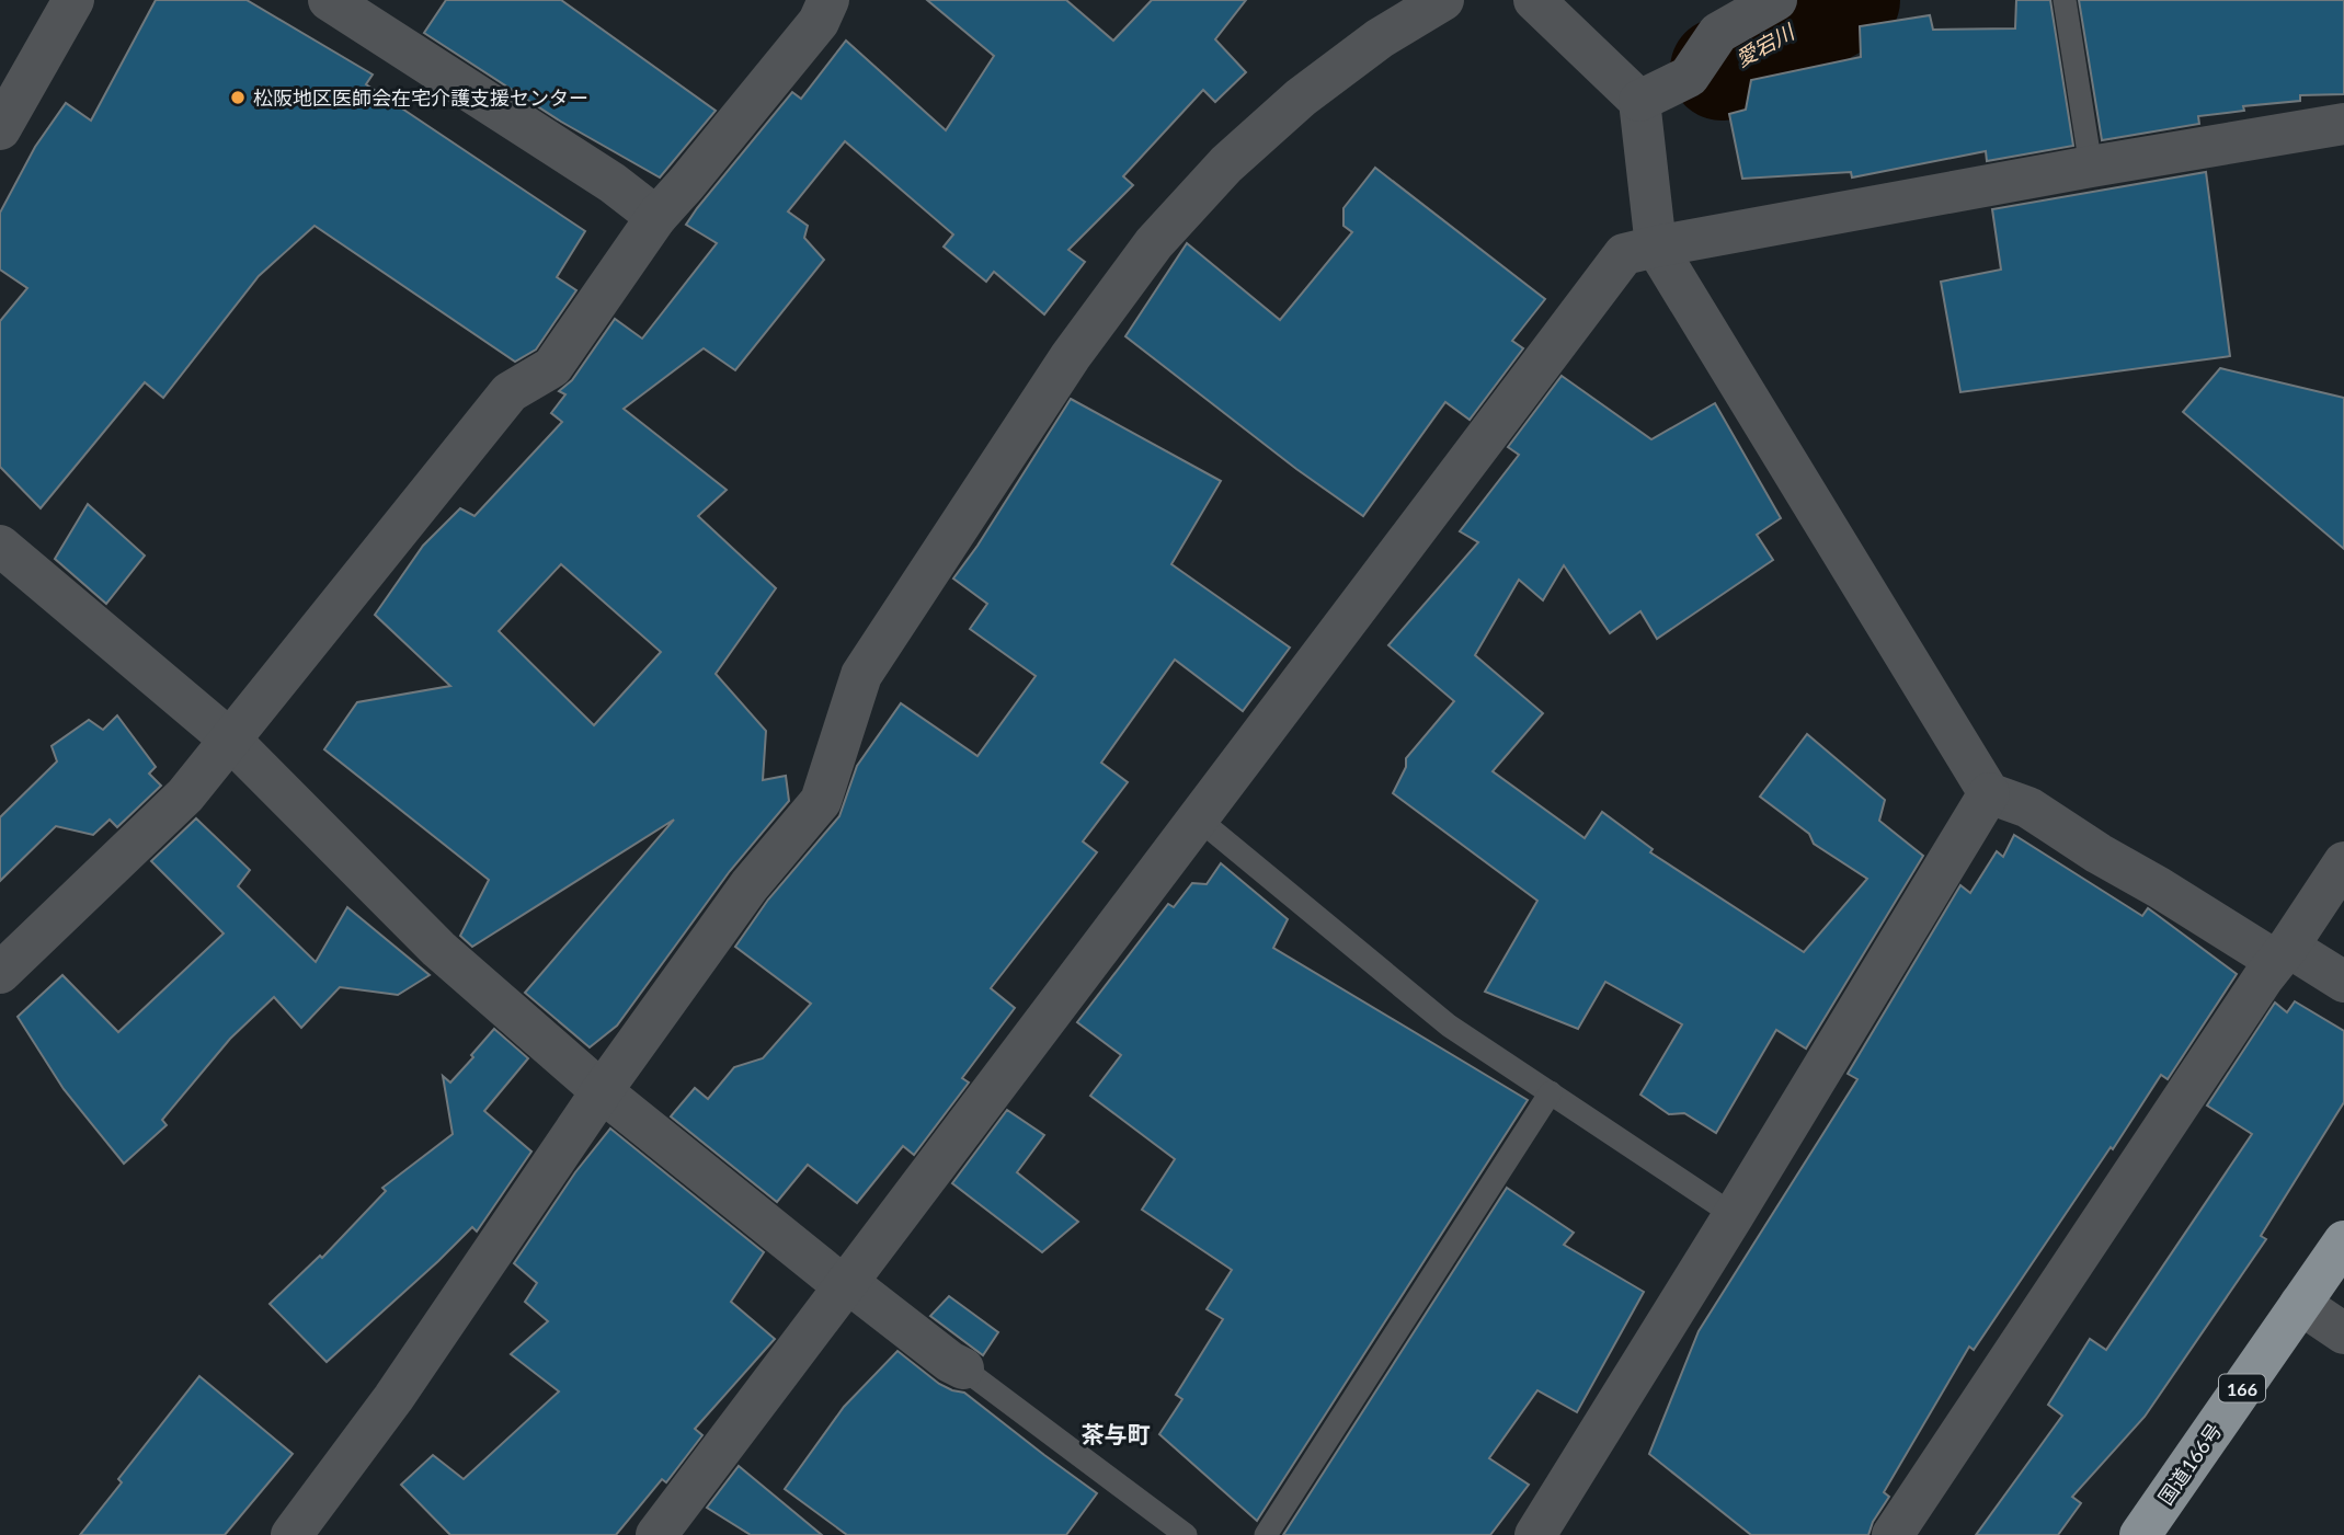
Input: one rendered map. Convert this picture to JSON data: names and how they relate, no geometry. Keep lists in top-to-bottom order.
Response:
{
  "streets": {
    "highway": ["166", "国道166号"]
  },
  "districts": ["茶与町"],
  "water": ["愛宕川"],
  "places": ["松阪地区医師会在宅介護支援センター"]
}
